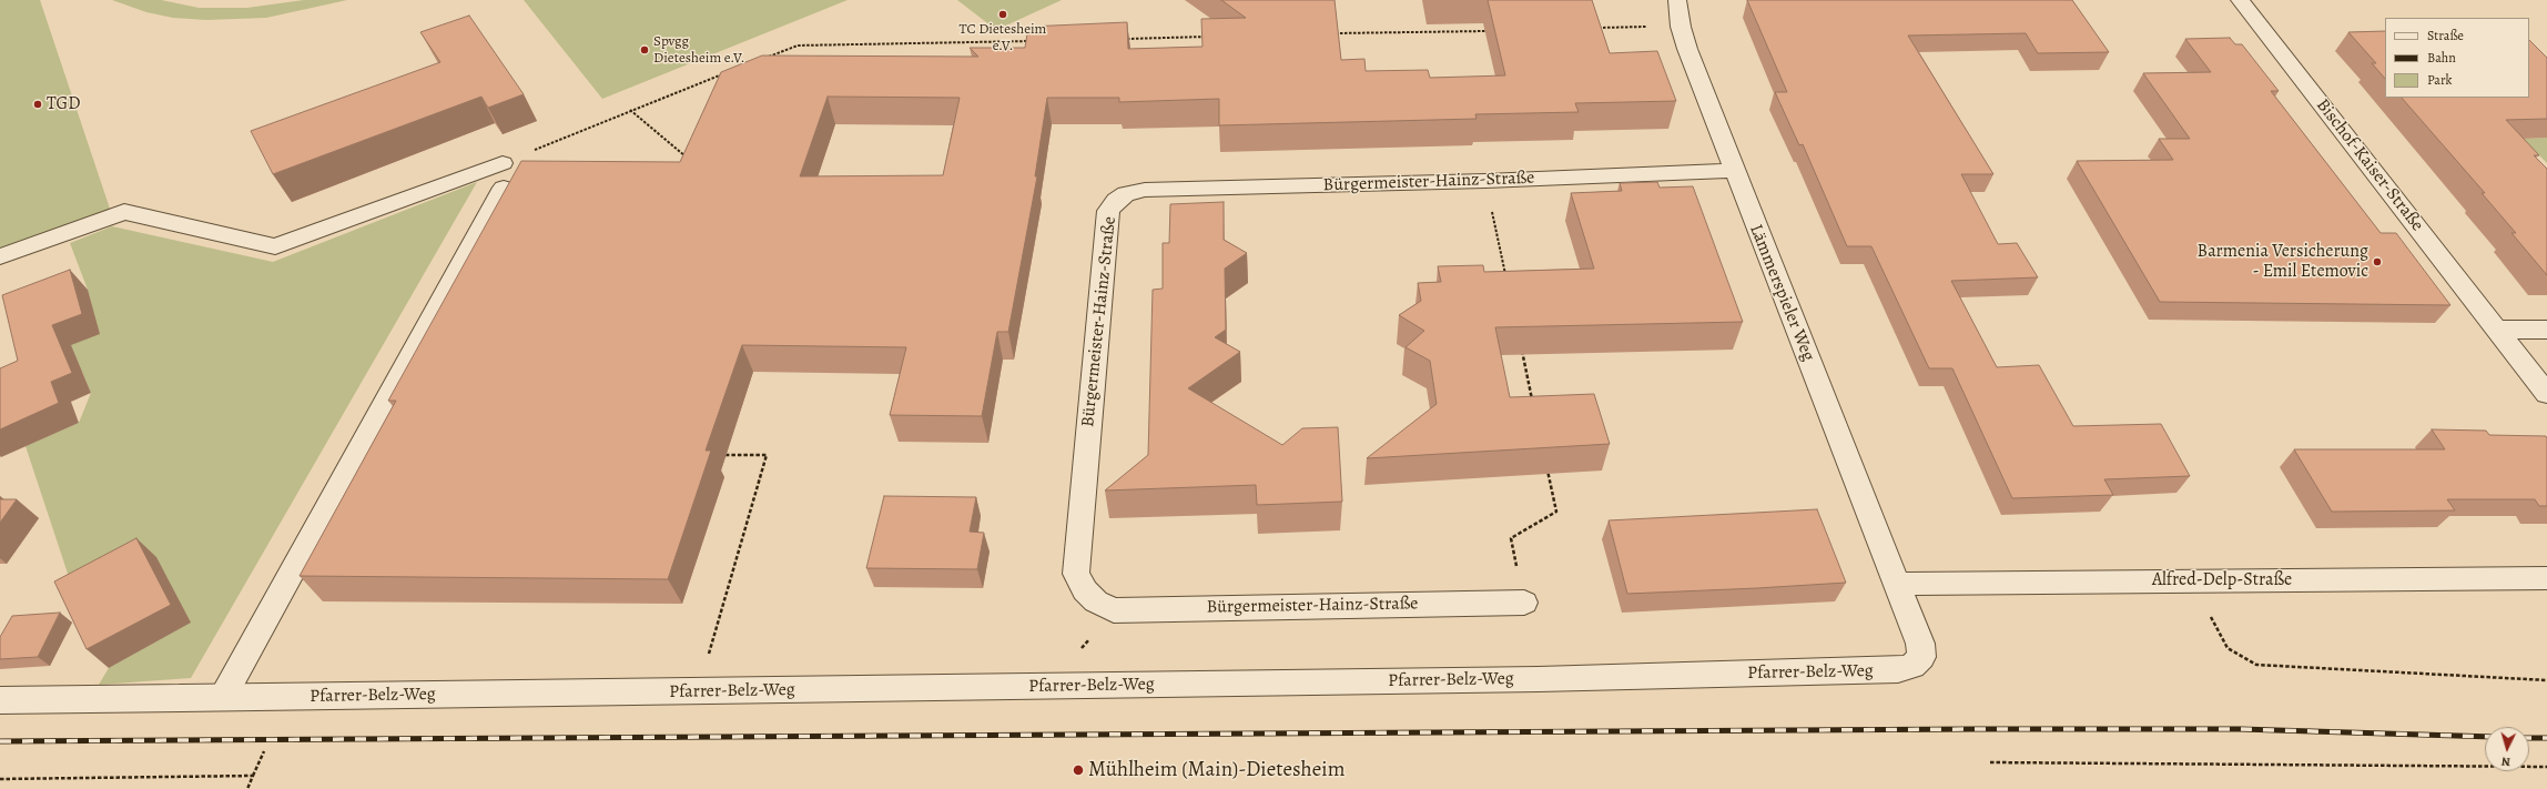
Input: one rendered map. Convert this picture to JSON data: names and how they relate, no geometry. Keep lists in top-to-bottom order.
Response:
{
  "streets": {
    "street": [
      "Bischof-Kaiser-Straße",
      "Bürgermeister-Hainz-Straße",
      "Lämmerspieler Weg",
      "Alfred-Delp-Straße",
      "Pfarrer-Belz-Weg"
    ]
  },
  "crossings": [
    ["Bürgermeister-Hainz-Straße", "Lämmerspieler Weg"],
    ["Lämmerspieler Weg", "Alfred-Delp-Straße"],
    ["Lämmerspieler Weg", "Pfarrer-Belz-Weg"],
    ["Alfred-Delp-Straße", "Pfarrer-Belz-Weg"]
  ],
  "places": [
    "TC Dietesheim e.V.",
    "Spvgg Dietesheim e.V.",
    "TGD",
    "Barmenia Versicherung - Emil Etemovic",
    "Mühlheim (Main)-Dietesheim"
  ],
  "legend": ["Straße", "Bahn", "Park"],
  "north": "bottom"
}
